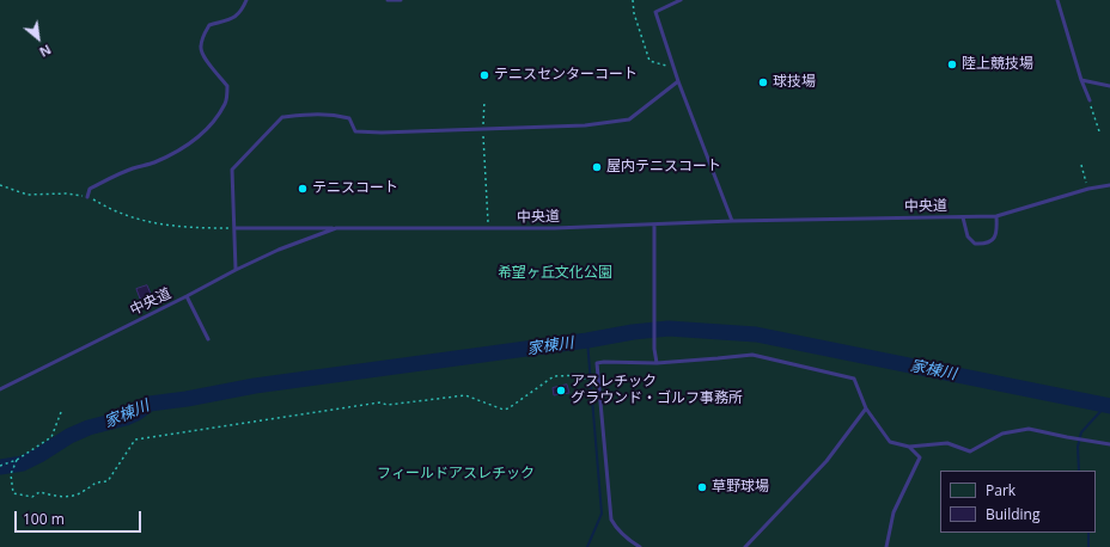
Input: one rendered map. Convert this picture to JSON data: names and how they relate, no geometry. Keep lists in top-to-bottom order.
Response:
{
  "streets": {
    "lane": ["中央道"]
  },
  "water": ["家棟川"],
  "parks": ["希望ヶ丘文化公園", "フィールドアスレチック"],
  "places": [
    "陸上競技場",
    "テニスセンターコート",
    "球技場",
    "屋内テニスコート",
    "テニスコート",
    "アスレチック グラウンド・ゴルフ事務所",
    "草野球場"
  ],
  "legend": ["Park", "Building"],
  "scale_bar": "100 m",
  "north": "bottom right"
}
